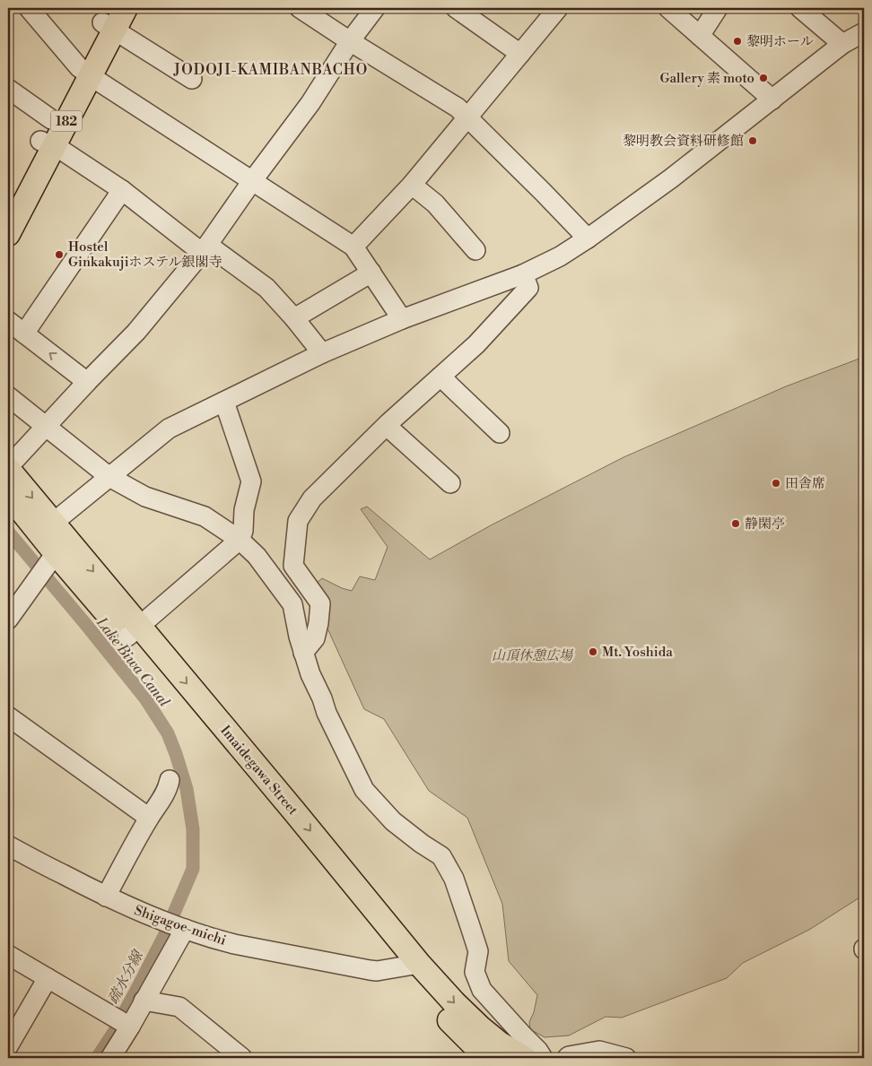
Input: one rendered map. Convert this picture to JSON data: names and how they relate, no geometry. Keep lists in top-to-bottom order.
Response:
{
  "streets": {
    "main road": ["182", "Imaidegawa Street"],
    "street": ["Shigagoe-michi"]
  },
  "crossings": [
    ["Imaidegawa Street", "Shigagoe-michi"]
  ],
  "districts": ["JODOJI-KAMIBANBACHO"],
  "water": ["Lake Biwa Canal", "疏水分線"],
  "parks": ["山頂休憩広場"],
  "places": [
    "黎明ホール",
    "Gallery 素 moto",
    "黎明教会資料研修館",
    "Hostel Ginkakujiホステル銀閣寺",
    "田舎席",
    "静閑亭",
    "Mt. Yoshida"
  ]
}
